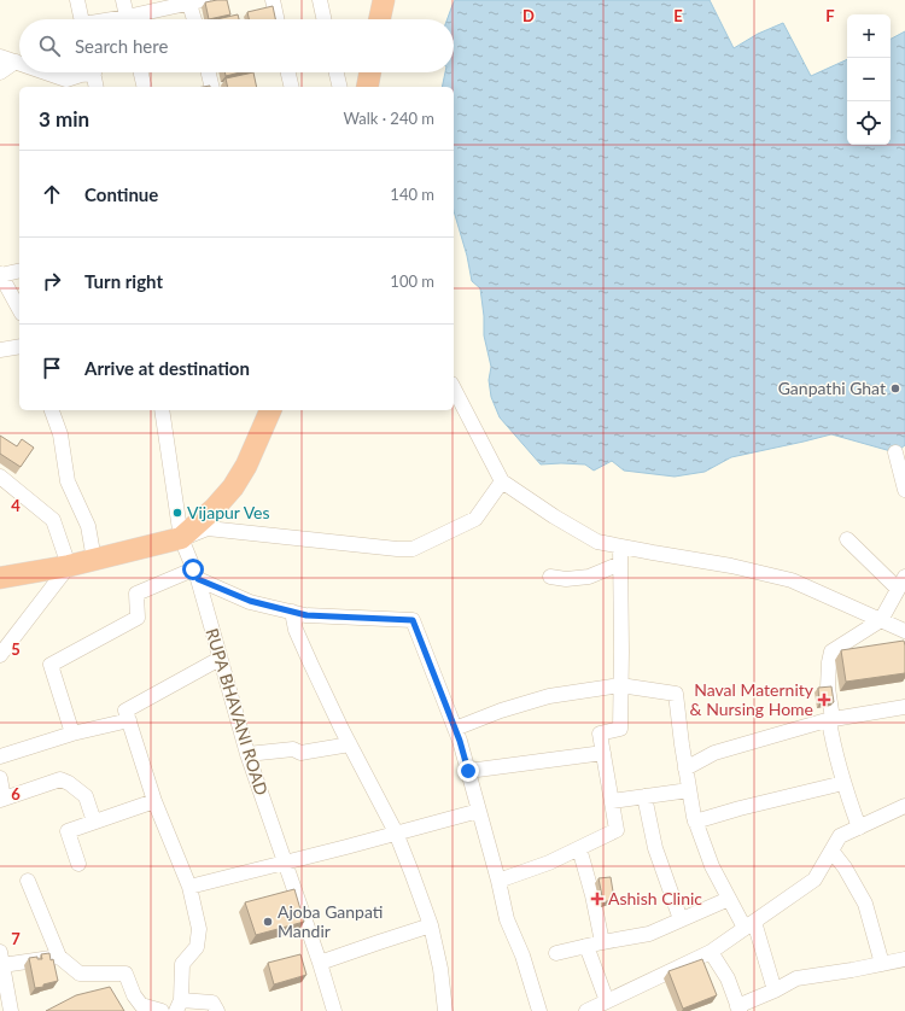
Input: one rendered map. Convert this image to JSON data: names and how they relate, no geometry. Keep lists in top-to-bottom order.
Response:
{
  "streets": {
    "street": ["RUPA BHAVANI ROAD"]
  },
  "places": {
    "other": ["Ganpathi Ghat", "Vijapur Ves", "Ajoba Ganpati Mandir"],
    "health": ["Naval Maternity & Nursing Home", "Ashish Clinic"]
  },
  "page": {
    "map_buttons": ["+", "−"],
    "search": "Search here",
    "heading": ["3 min", "Walk · 240 m"],
    "list": [
      ["Continue", "140 m"],
      ["Turn right", "100 m"],
      "Arrive at destination"
    ]
  },
  "grid": {
    "columns": ["D", "E", "F"],
    "rows": [
      "4",
      "5",
      "6",
      "7"
    ]
  }
}
